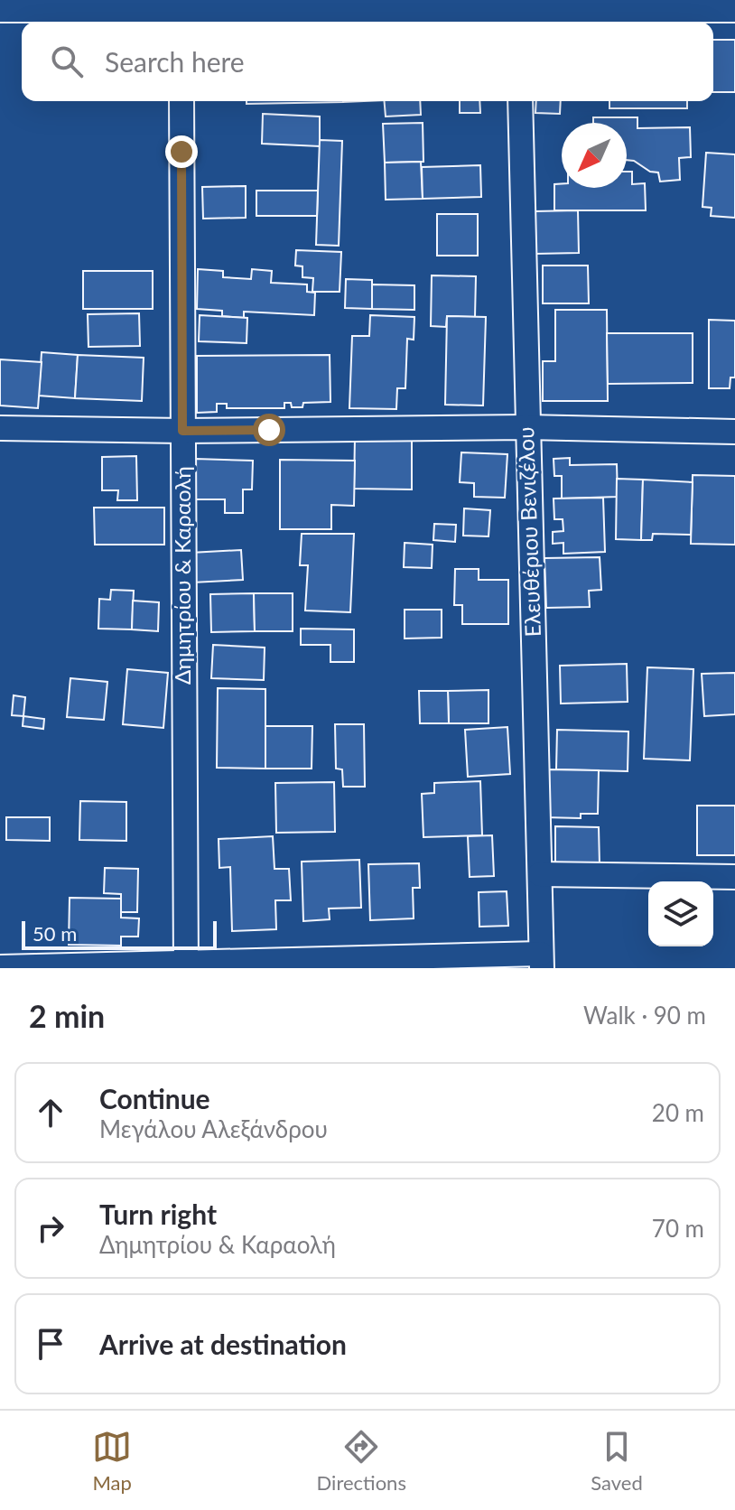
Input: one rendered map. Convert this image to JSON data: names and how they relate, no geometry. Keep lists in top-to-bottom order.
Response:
{
  "streets": {
    "street": ["Ελευθέριου Βενιζέλου", "Δημητρίου & Καραολή"]
  },
  "scale_bar": "50 m",
  "north": "bottom left",
  "page": {
    "search": "Search here",
    "scale": "50 m",
    "heading": ["2 min", "Walk · 90 m"],
    "list": [
      ["Continue", "Μεγάλου Αλεξάνδρου", "20 m"],
      ["Turn right", "Δημητρίου & Καραολή", "70 m"],
      "Arrive at destination"
    ],
    "nav": ["Map", "Directions", "Saved"]
  }
}
